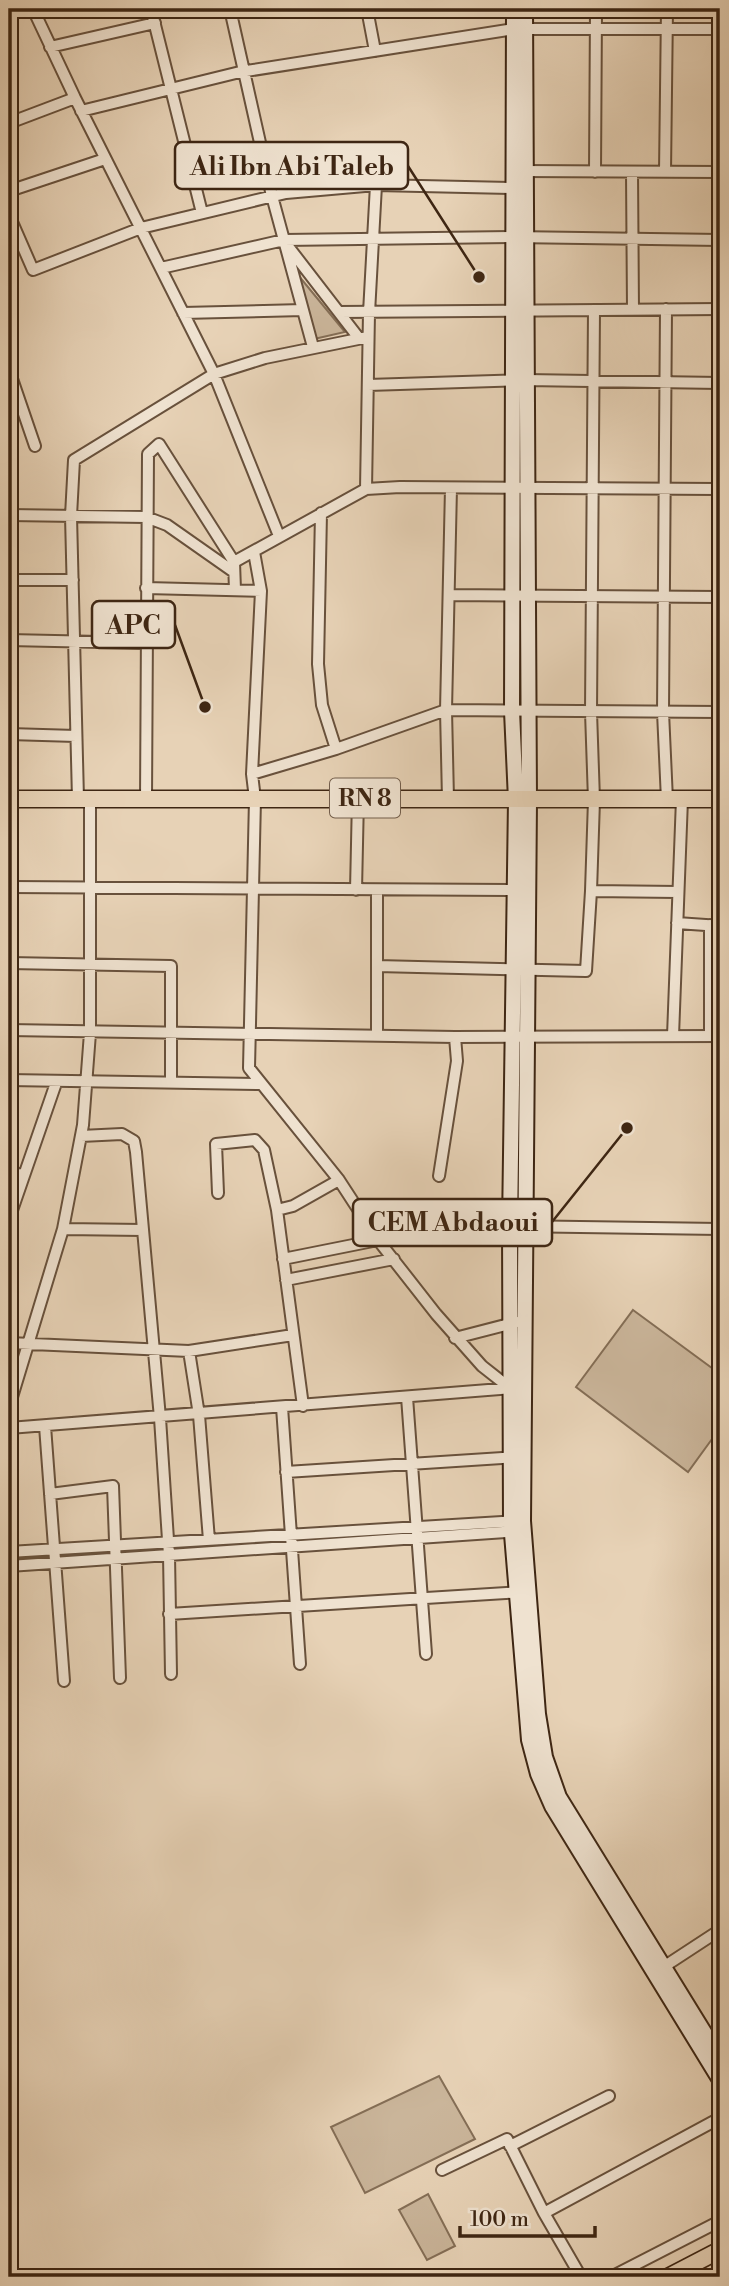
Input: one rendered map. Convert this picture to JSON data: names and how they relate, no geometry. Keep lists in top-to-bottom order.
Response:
{
  "streets": {
    "main road": ["RN 8"]
  },
  "places": ["Ali Ibn Abi Taleb", "APC", "CEM Abdaoui"],
  "scale_bar": "100 m"
}
